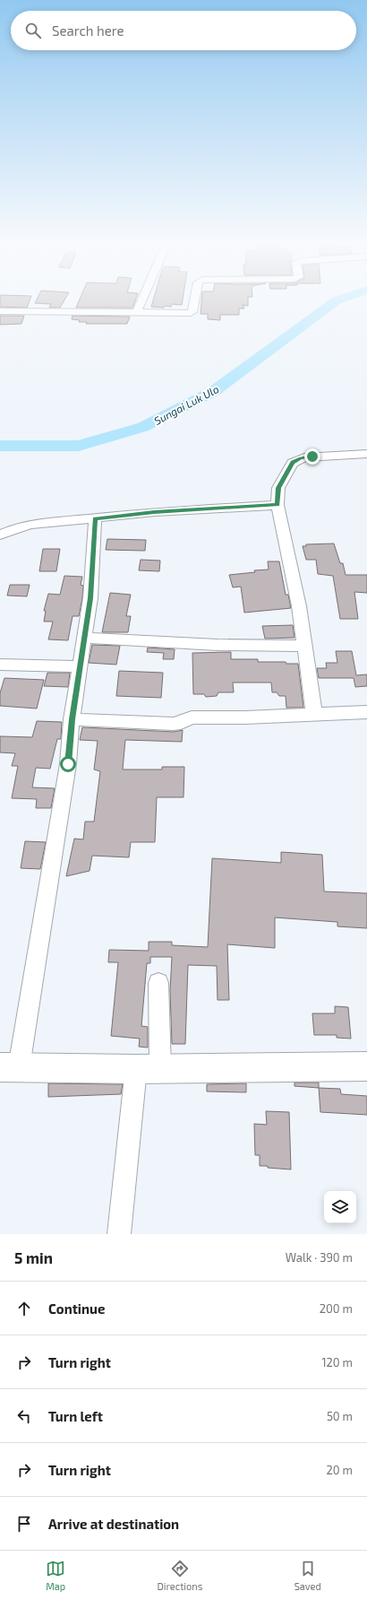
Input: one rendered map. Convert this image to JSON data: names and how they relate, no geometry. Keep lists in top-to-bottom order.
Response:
{
  "water": ["Sungai Luk Ulo"],
  "page": {
    "search": "Search here",
    "heading": ["5 min", "Walk · 390 m"],
    "list": [
      ["Continue", "200 m"],
      ["Turn right", "120 m"],
      ["Turn left", "50 m"],
      ["Turn right", "20 m"],
      "Arrive at destination"
    ],
    "nav": ["Map", "Directions", "Saved"]
  }
}
